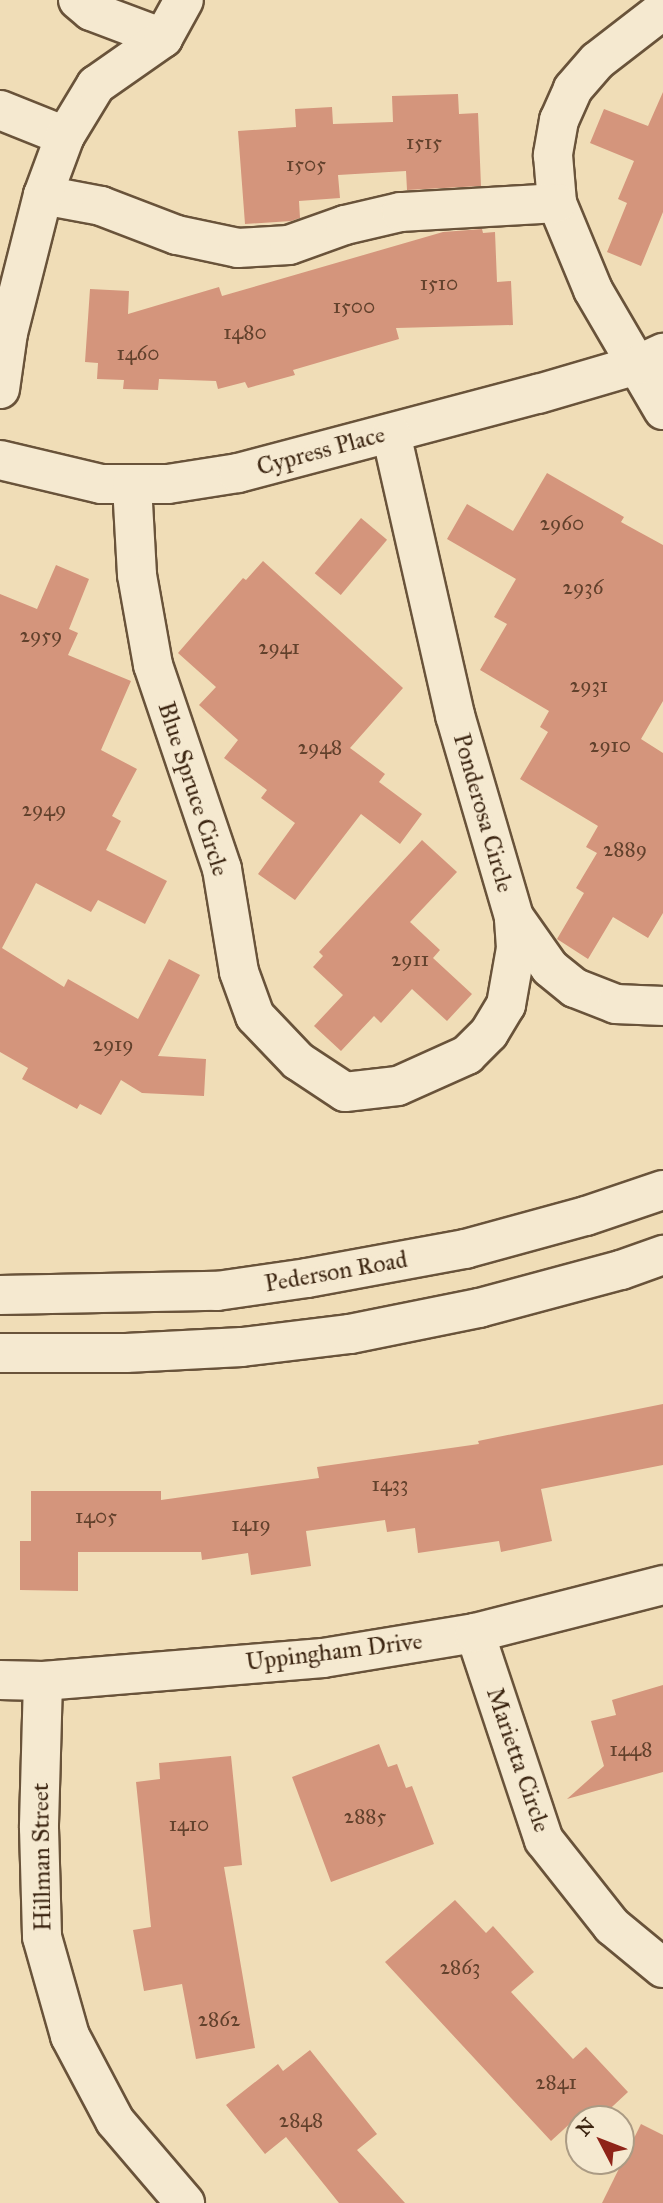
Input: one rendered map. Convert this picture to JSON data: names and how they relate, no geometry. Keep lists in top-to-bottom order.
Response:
{
  "streets": {
    "street": [
      "Cypress Place",
      "Blue Spruce Circle",
      "Ponderosa Circle",
      "Pederson Road",
      "Uppingham Drive",
      "Marietta Circle",
      "Hillman Street"
    ]
  },
  "crossings": [
    ["Cypress Place", "Blue Spruce Circle"],
    ["Cypress Place", "Ponderosa Circle"],
    ["Blue Spruce Circle", "Ponderosa Circle"],
    ["Uppingham Drive", "Marietta Circle"],
    ["Uppingham Drive", "Hillman Street"]
  ],
  "house_numbers": [
    "1515",
    "1505",
    "1510",
    "1500",
    "1480",
    "1460",
    "2960",
    "2936",
    "2959",
    "2941",
    "2931",
    "2910",
    "2948",
    "2949",
    "2889",
    "2911",
    "2919",
    "1433",
    "1405",
    "1419",
    "1448",
    "2885",
    "1410",
    "2863",
    "2862",
    "2841",
    "2848"
  ],
  "north": "top left"
}
